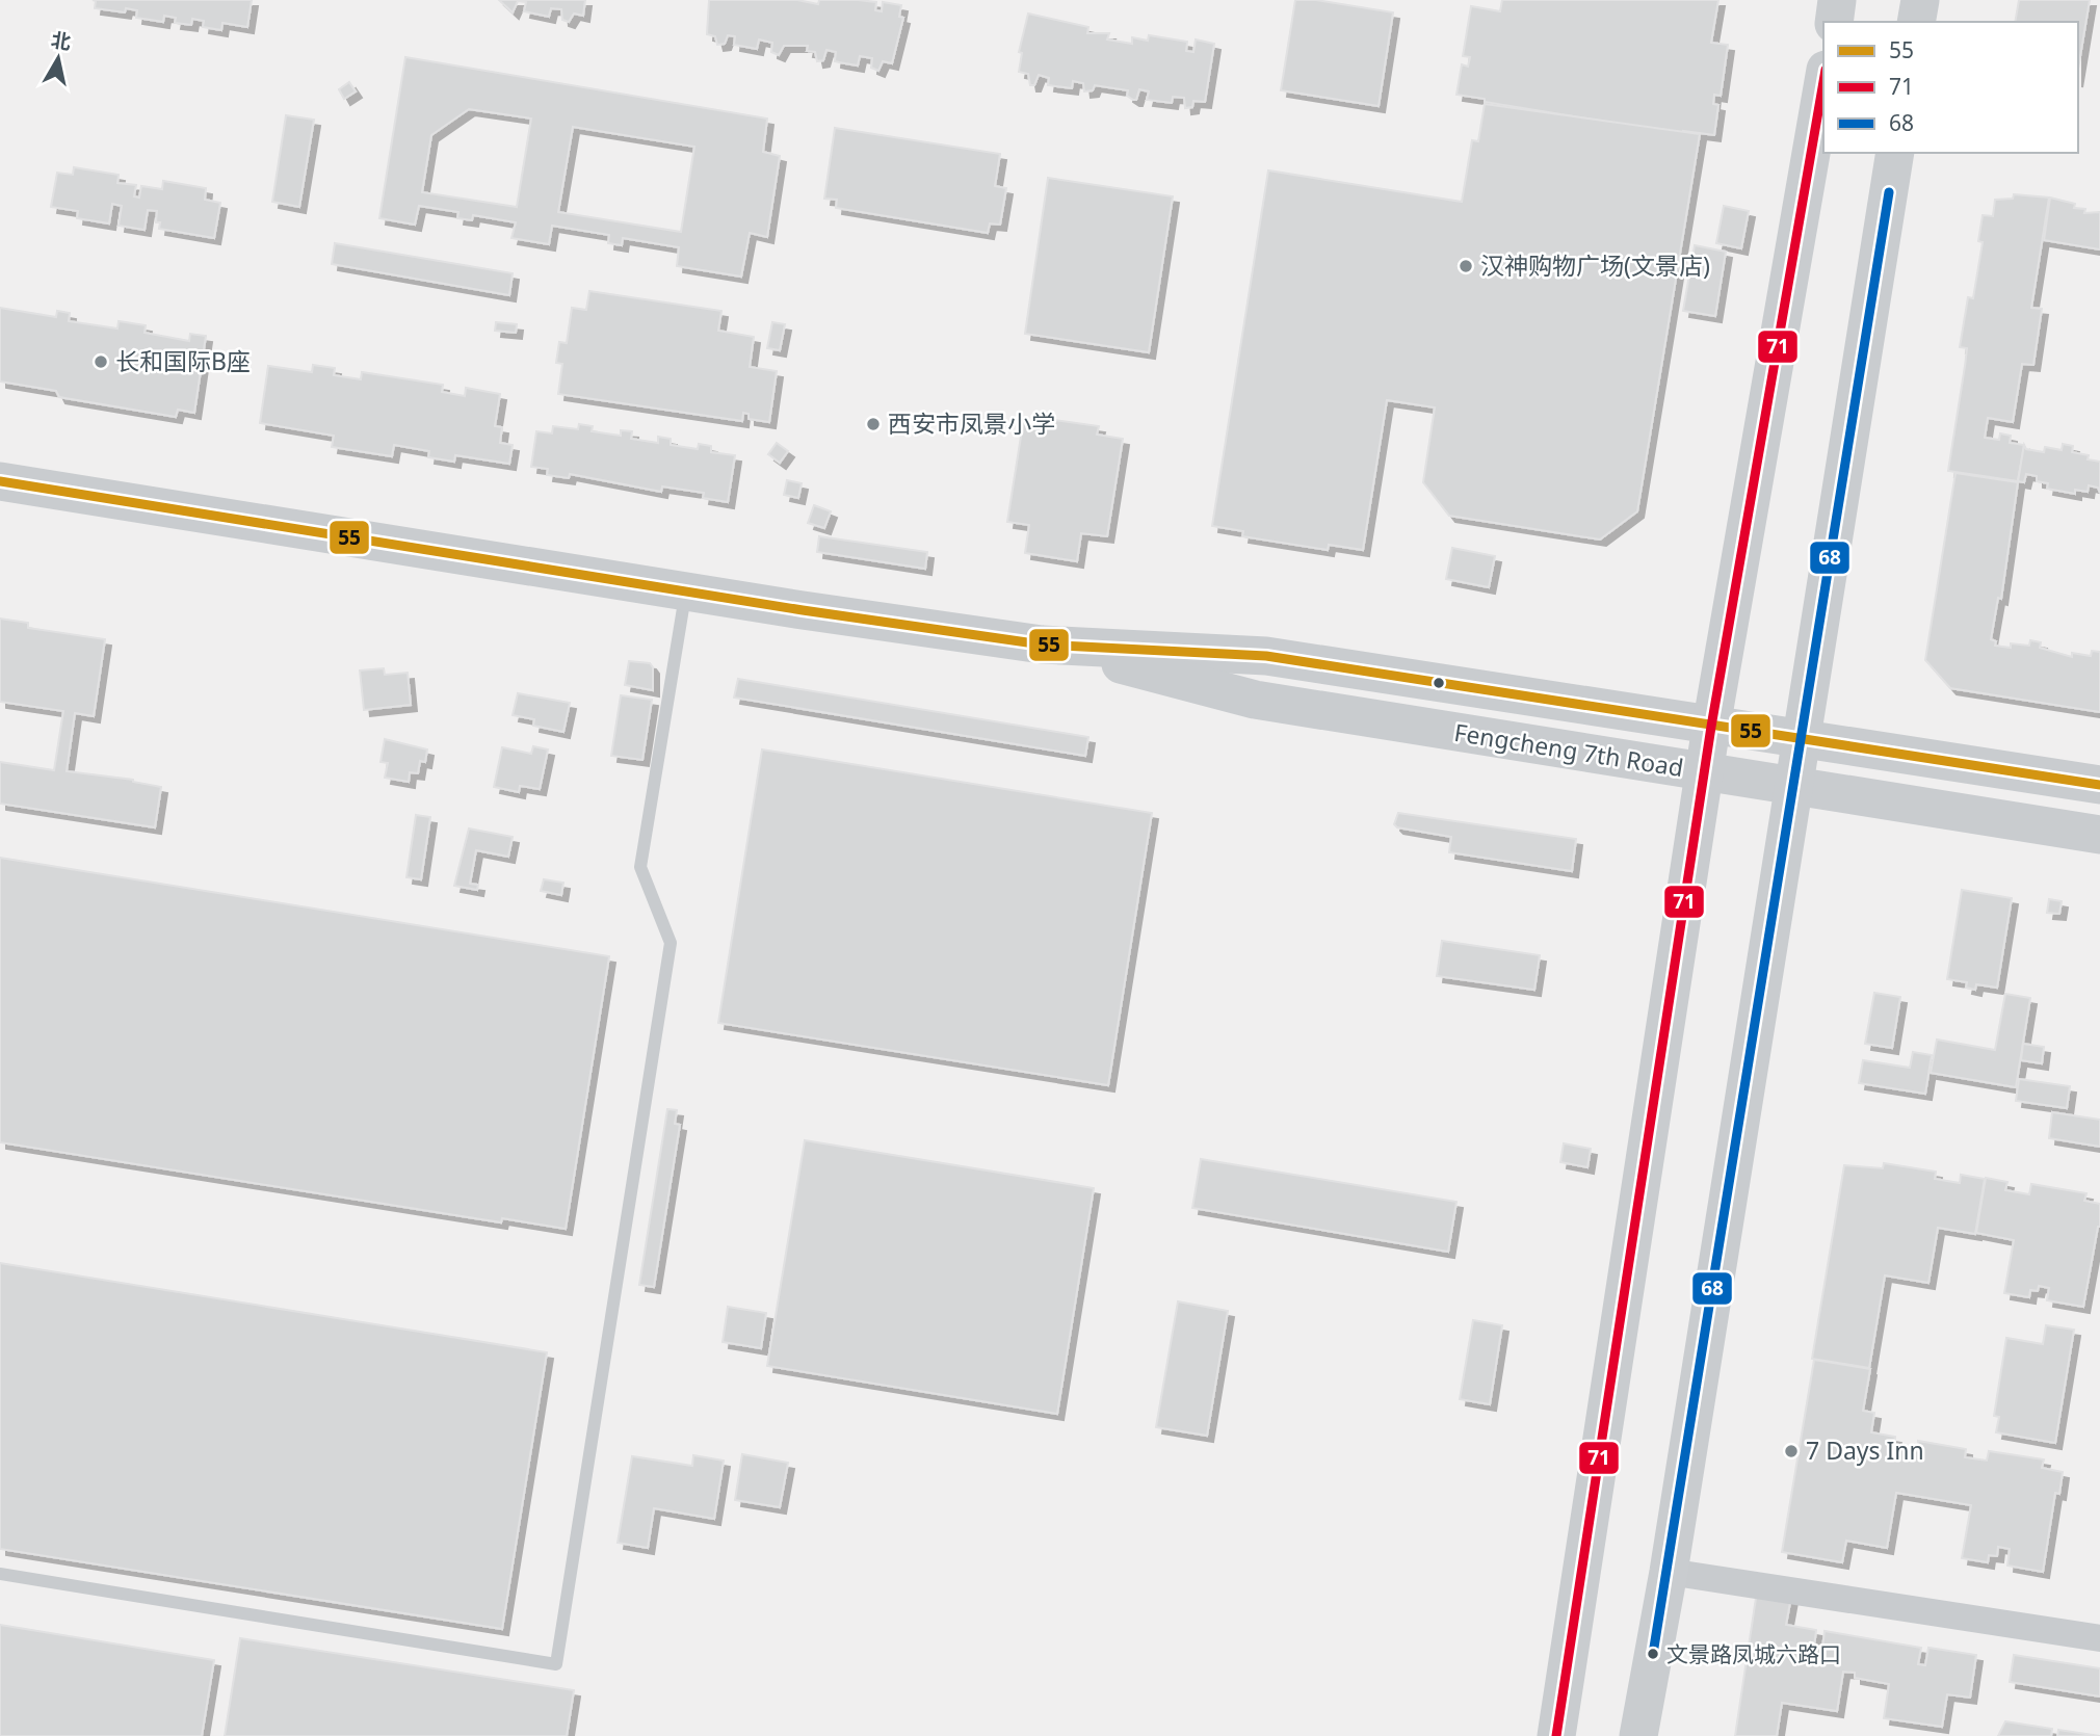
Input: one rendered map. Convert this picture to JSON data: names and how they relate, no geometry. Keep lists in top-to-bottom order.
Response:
{
  "streets": {
    "main road": ["Fengcheng 7th Road"]
  },
  "places": [
    "汉神购物广场(文景店)",
    "长和国际B座",
    "西安市凤景小学",
    "7 Days Inn",
    "文景路凤城六路口"
  ],
  "lines": ["transit line 71", "transit line 68", "transit line 55"],
  "legend": ["55", "71", "68"],
  "north": "top"
}
